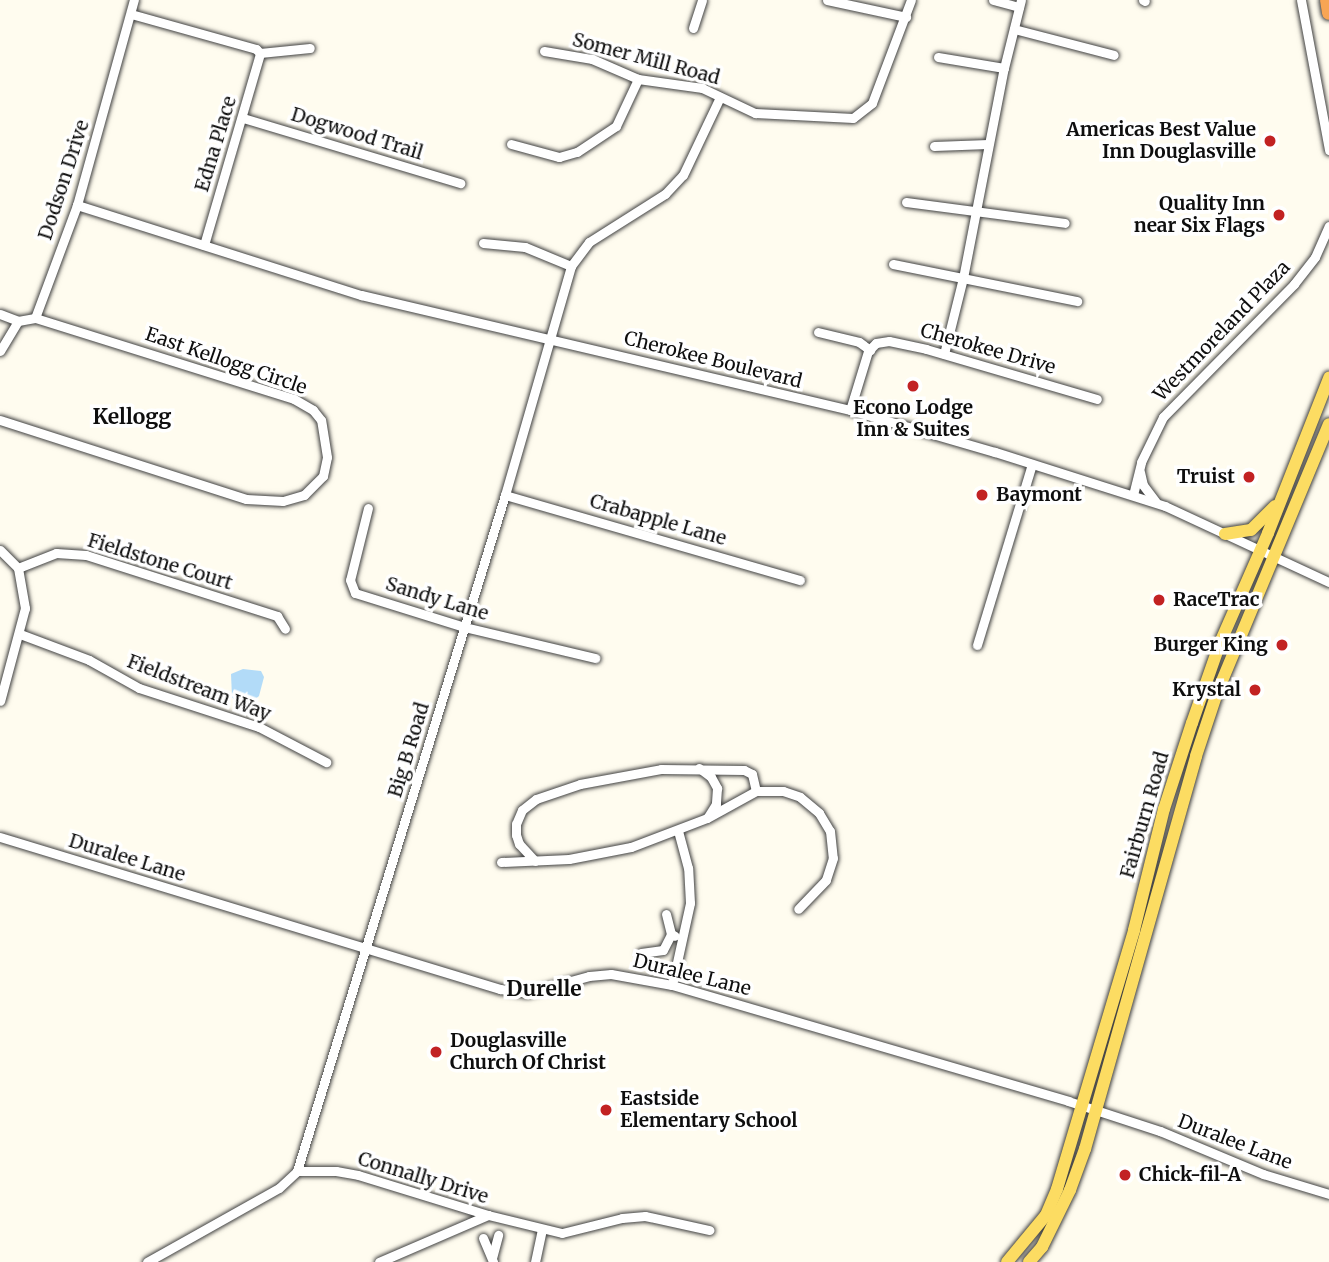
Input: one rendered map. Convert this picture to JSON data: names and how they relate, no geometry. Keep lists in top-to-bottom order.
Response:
{
  "streets": {
    "main road": ["Fairburn Road"],
    "street": [
      "Somer Mill Road",
      "Dogwood Trail",
      "Edna Place",
      "Dodson Drive",
      "Westmoreland Plaza",
      "Cherokee Drive",
      "Cherokee Boulevard",
      "East Kellogg Circle",
      "Crabapple Lane",
      "Fieldstone Court",
      "Sandy Lane",
      "Fieldstream Way",
      "Big B Road",
      "Duralee Lane",
      "Connally Drive"
    ]
  },
  "crossings": [
    ["Dogwood Trail", "Edna Place"],
    ["Edna Place", "Cherokee Boulevard"],
    ["Dodson Drive", "Cherokee Boulevard"],
    ["Dodson Drive", "East Kellogg Circle"],
    ["Westmoreland Plaza", "Cherokee Boulevard"],
    ["Cherokee Boulevard", "Big B Road"],
    ["Cherokee Boulevard", "Fairburn Road"],
    ["Crabapple Lane", "Big B Road"],
    ["Sandy Lane", "Big B Road"],
    ["Big B Road", "Duralee Lane"],
    ["Big B Road", "Connally Drive"],
    ["Fairburn Road", "Duralee Lane"]
  ],
  "districts": ["Kellogg", "Durelle"],
  "places": [
    "Americas Best Value Inn Douglasville",
    "Quality Inn near Six Flags",
    "Econo Lodge Inn & Suites",
    "Truist",
    "Baymont",
    "RaceTrac",
    "Burger King",
    "Krystal",
    "Douglasville Church Of Christ",
    "Eastside Elementary School",
    "Chick-fil-A"
  ]
}
